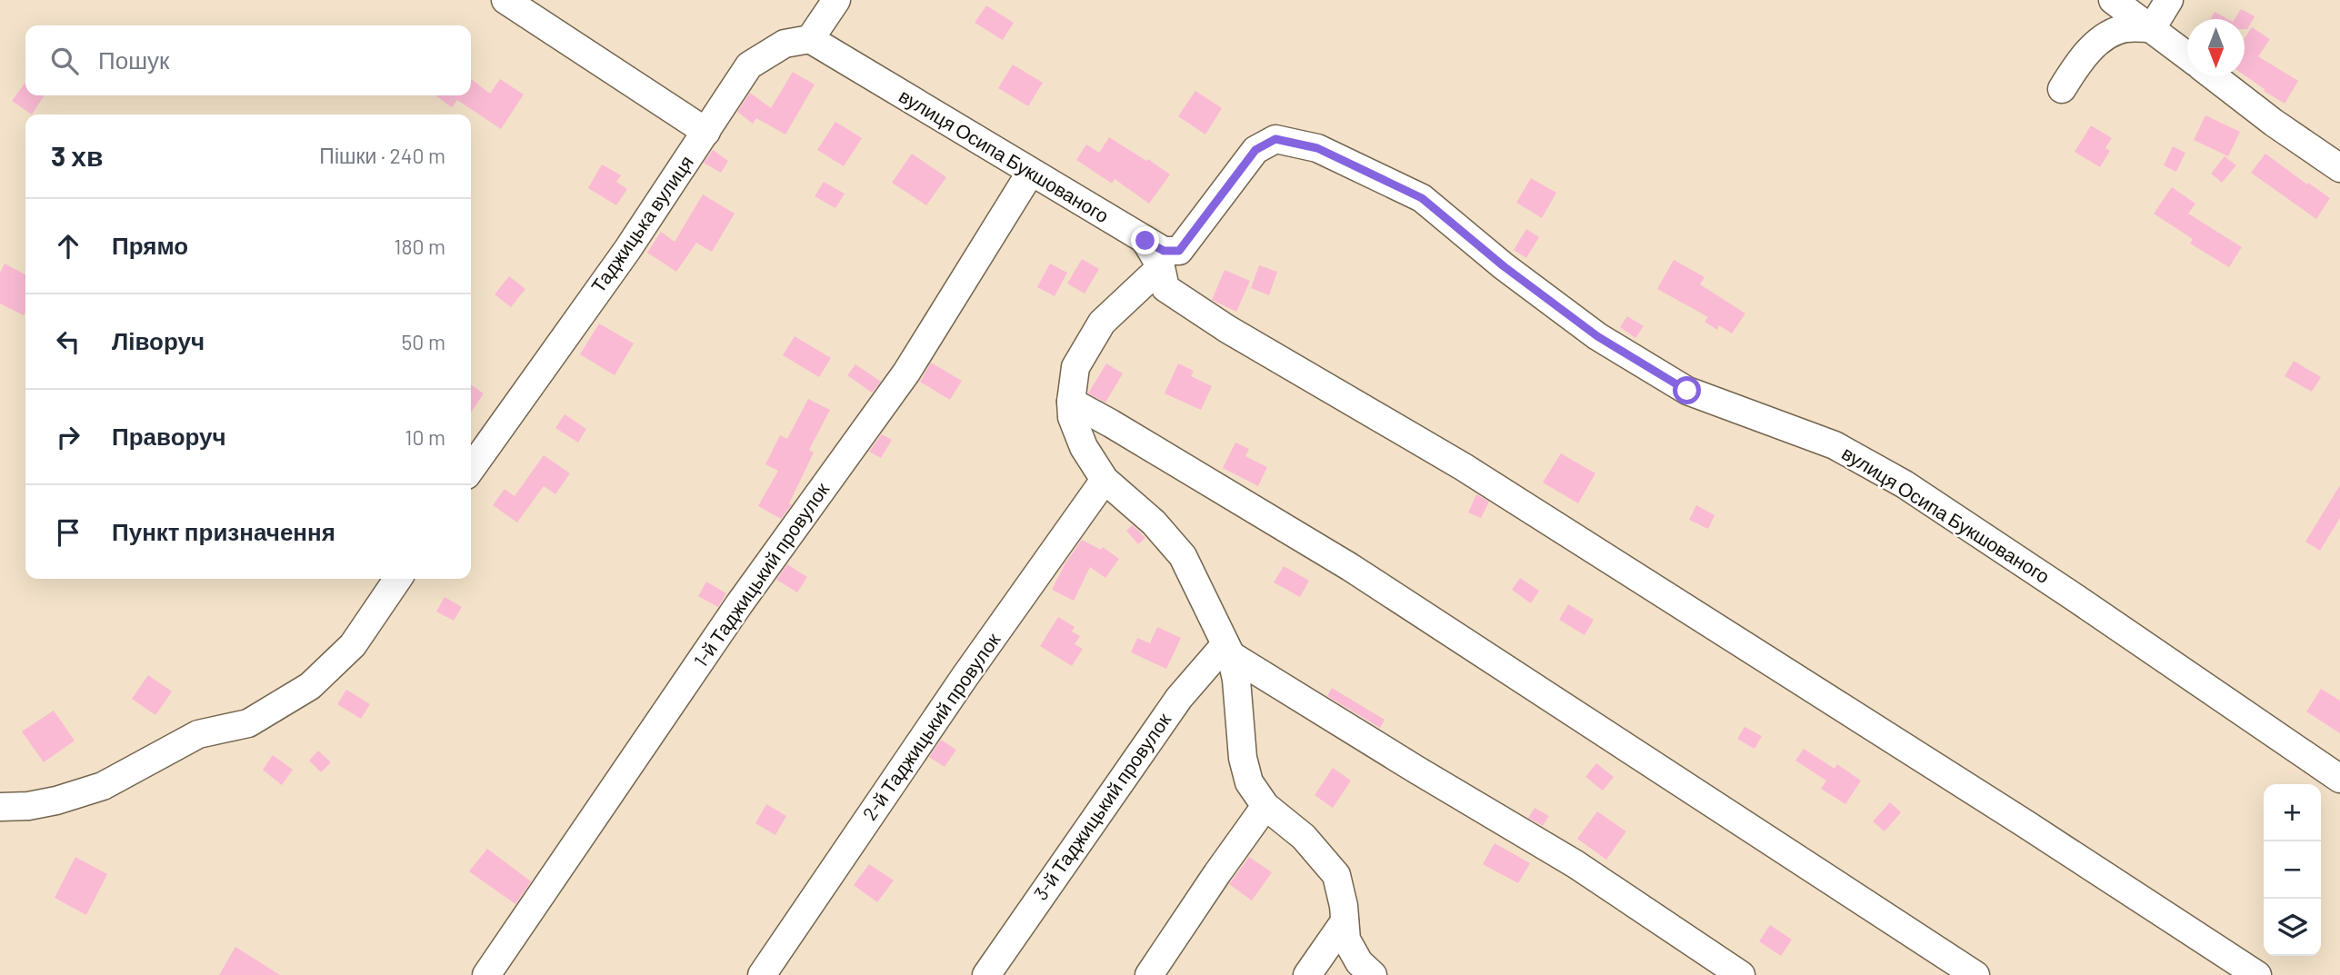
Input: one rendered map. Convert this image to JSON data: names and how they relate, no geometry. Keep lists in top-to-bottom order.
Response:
{
  "streets": {
    "street": [
      "вулиця Осипа Букшованого",
      "Таджицька вулиця",
      "1-й Таджицький провулок",
      "2-й Таджицький провулок",
      "3-й Таджицький провулок"
    ]
  },
  "crossings": [
    ["вулиця Осипа Букшованого", "Таджицька вулиця"],
    ["вулиця Осипа Букшованого", "1-й Таджицький провулок"]
  ],
  "north": "bottom",
  "page": {
    "search": "Пошук",
    "heading": ["3 хв", "Пішки · 240 m"],
    "list": [
      ["Прямо", "180 m"],
      ["Ліворуч", "50 m"],
      ["Праворуч", "10 m"],
      "Пункт призначення"
    ],
    "map_buttons": ["+", "−"]
  }
}
